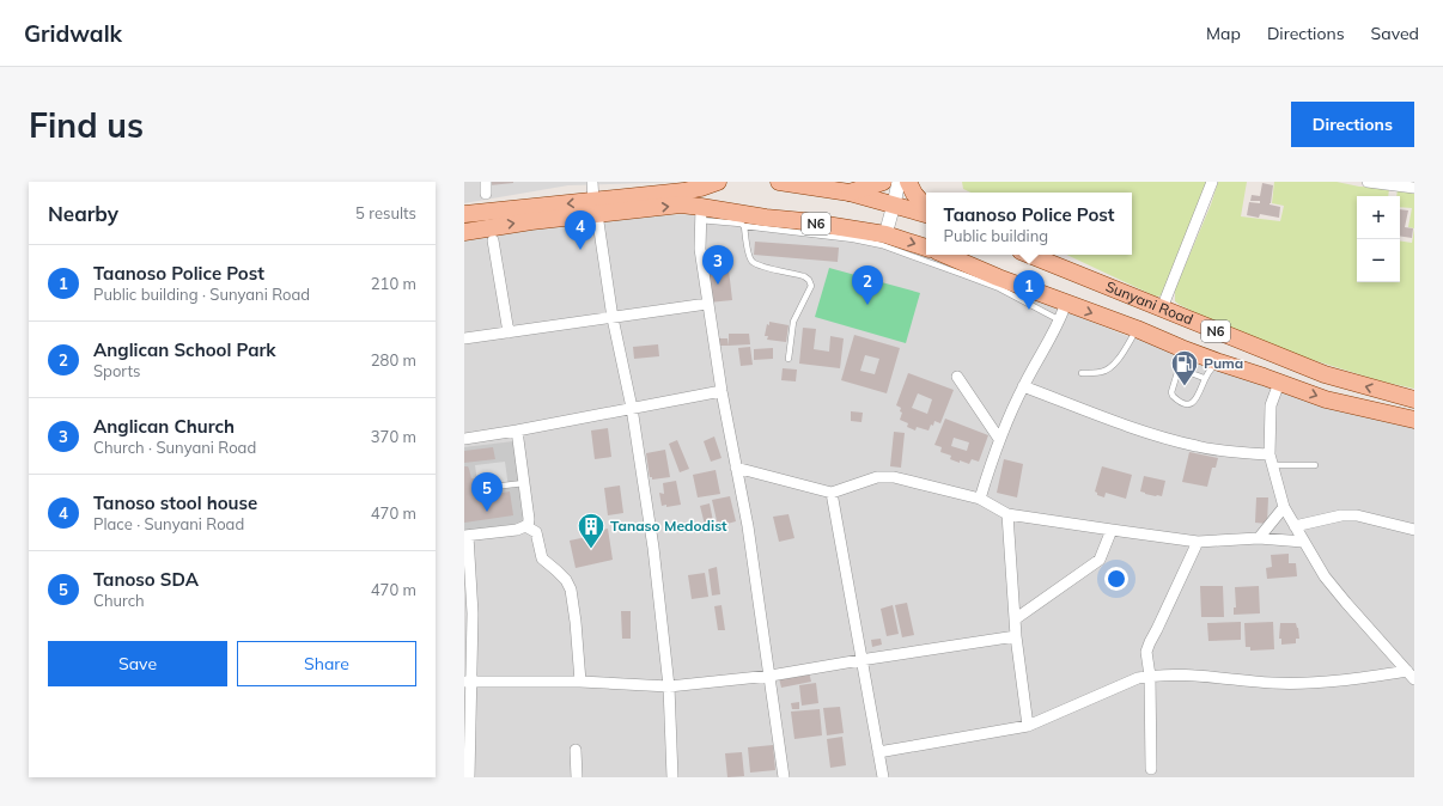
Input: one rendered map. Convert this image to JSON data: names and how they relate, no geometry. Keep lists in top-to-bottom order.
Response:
{
  "streets": {
    "main road": ["N6", "Sunyani Road"]
  },
  "places": {
    "fuel station": ["Puma"],
    "building": ["Tanaso Medodist"]
  },
  "page": {
    "header": "Gridwalk",
    "nav": ["Map", "Directions", "Saved"],
    "buttons": [
      "Directions",
      ["Save", "Share"]
    ],
    "title": "Find us",
    "heading": ["Nearby", "5 results"],
    "popup": ["Taanoso Police Post", "Public building"],
    "map_buttons": ["+", "−"],
    "pins": [
      "4",
      "3",
      "2",
      "1",
      "5"
    ],
    "list": [
      {
        "mark": "1",
        "name": "Taanoso Police Post",
        "note": "Public building · Sunyani Road",
        "value": "210 m"
      },
      {
        "mark": "2",
        "name": "Anglican School Park",
        "note": "Sports",
        "value": "280 m"
      },
      {
        "mark": "3",
        "name": "Anglican Church",
        "note": "Church · Sunyani Road",
        "value": "370 m"
      },
      {
        "mark": "4",
        "name": "Tanoso stool house",
        "note": "Place · Sunyani Road",
        "value": "470 m"
      },
      {
        "mark": "5",
        "name": "Tanoso SDA",
        "note": "Church",
        "value": "470 m"
      }
    ]
  }
}
